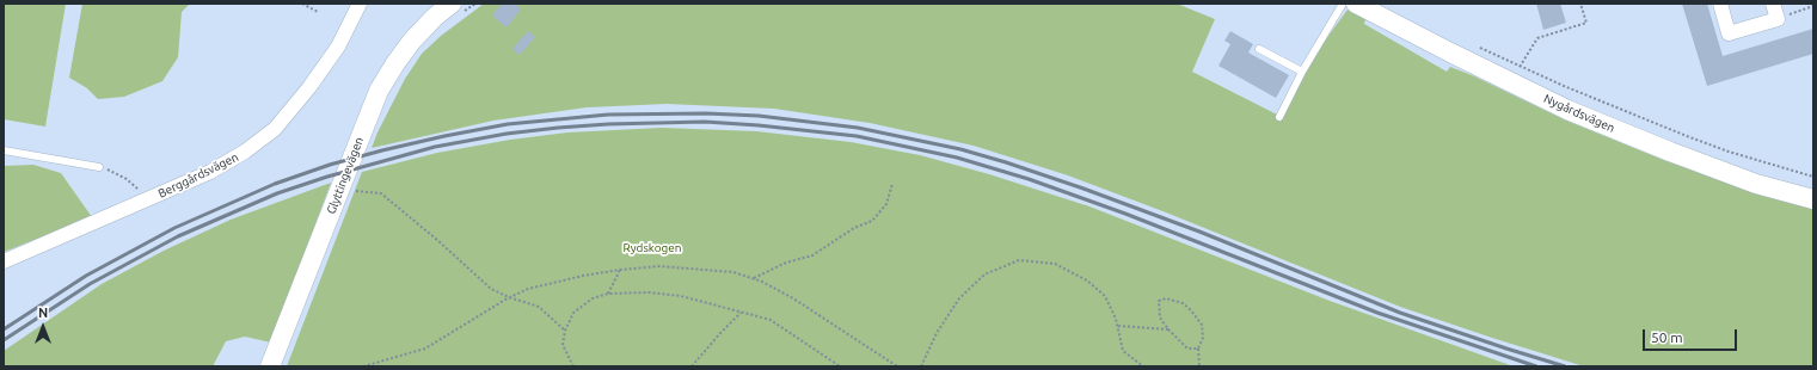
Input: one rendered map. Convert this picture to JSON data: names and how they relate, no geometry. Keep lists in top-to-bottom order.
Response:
{
  "streets": {
    "street": ["Nygårdsvägen", "Berggårdsvägen", "Glyttingevägen"]
  },
  "parks": ["Rydskogen"],
  "scale_bar": "50 m",
  "north": "top"
}
